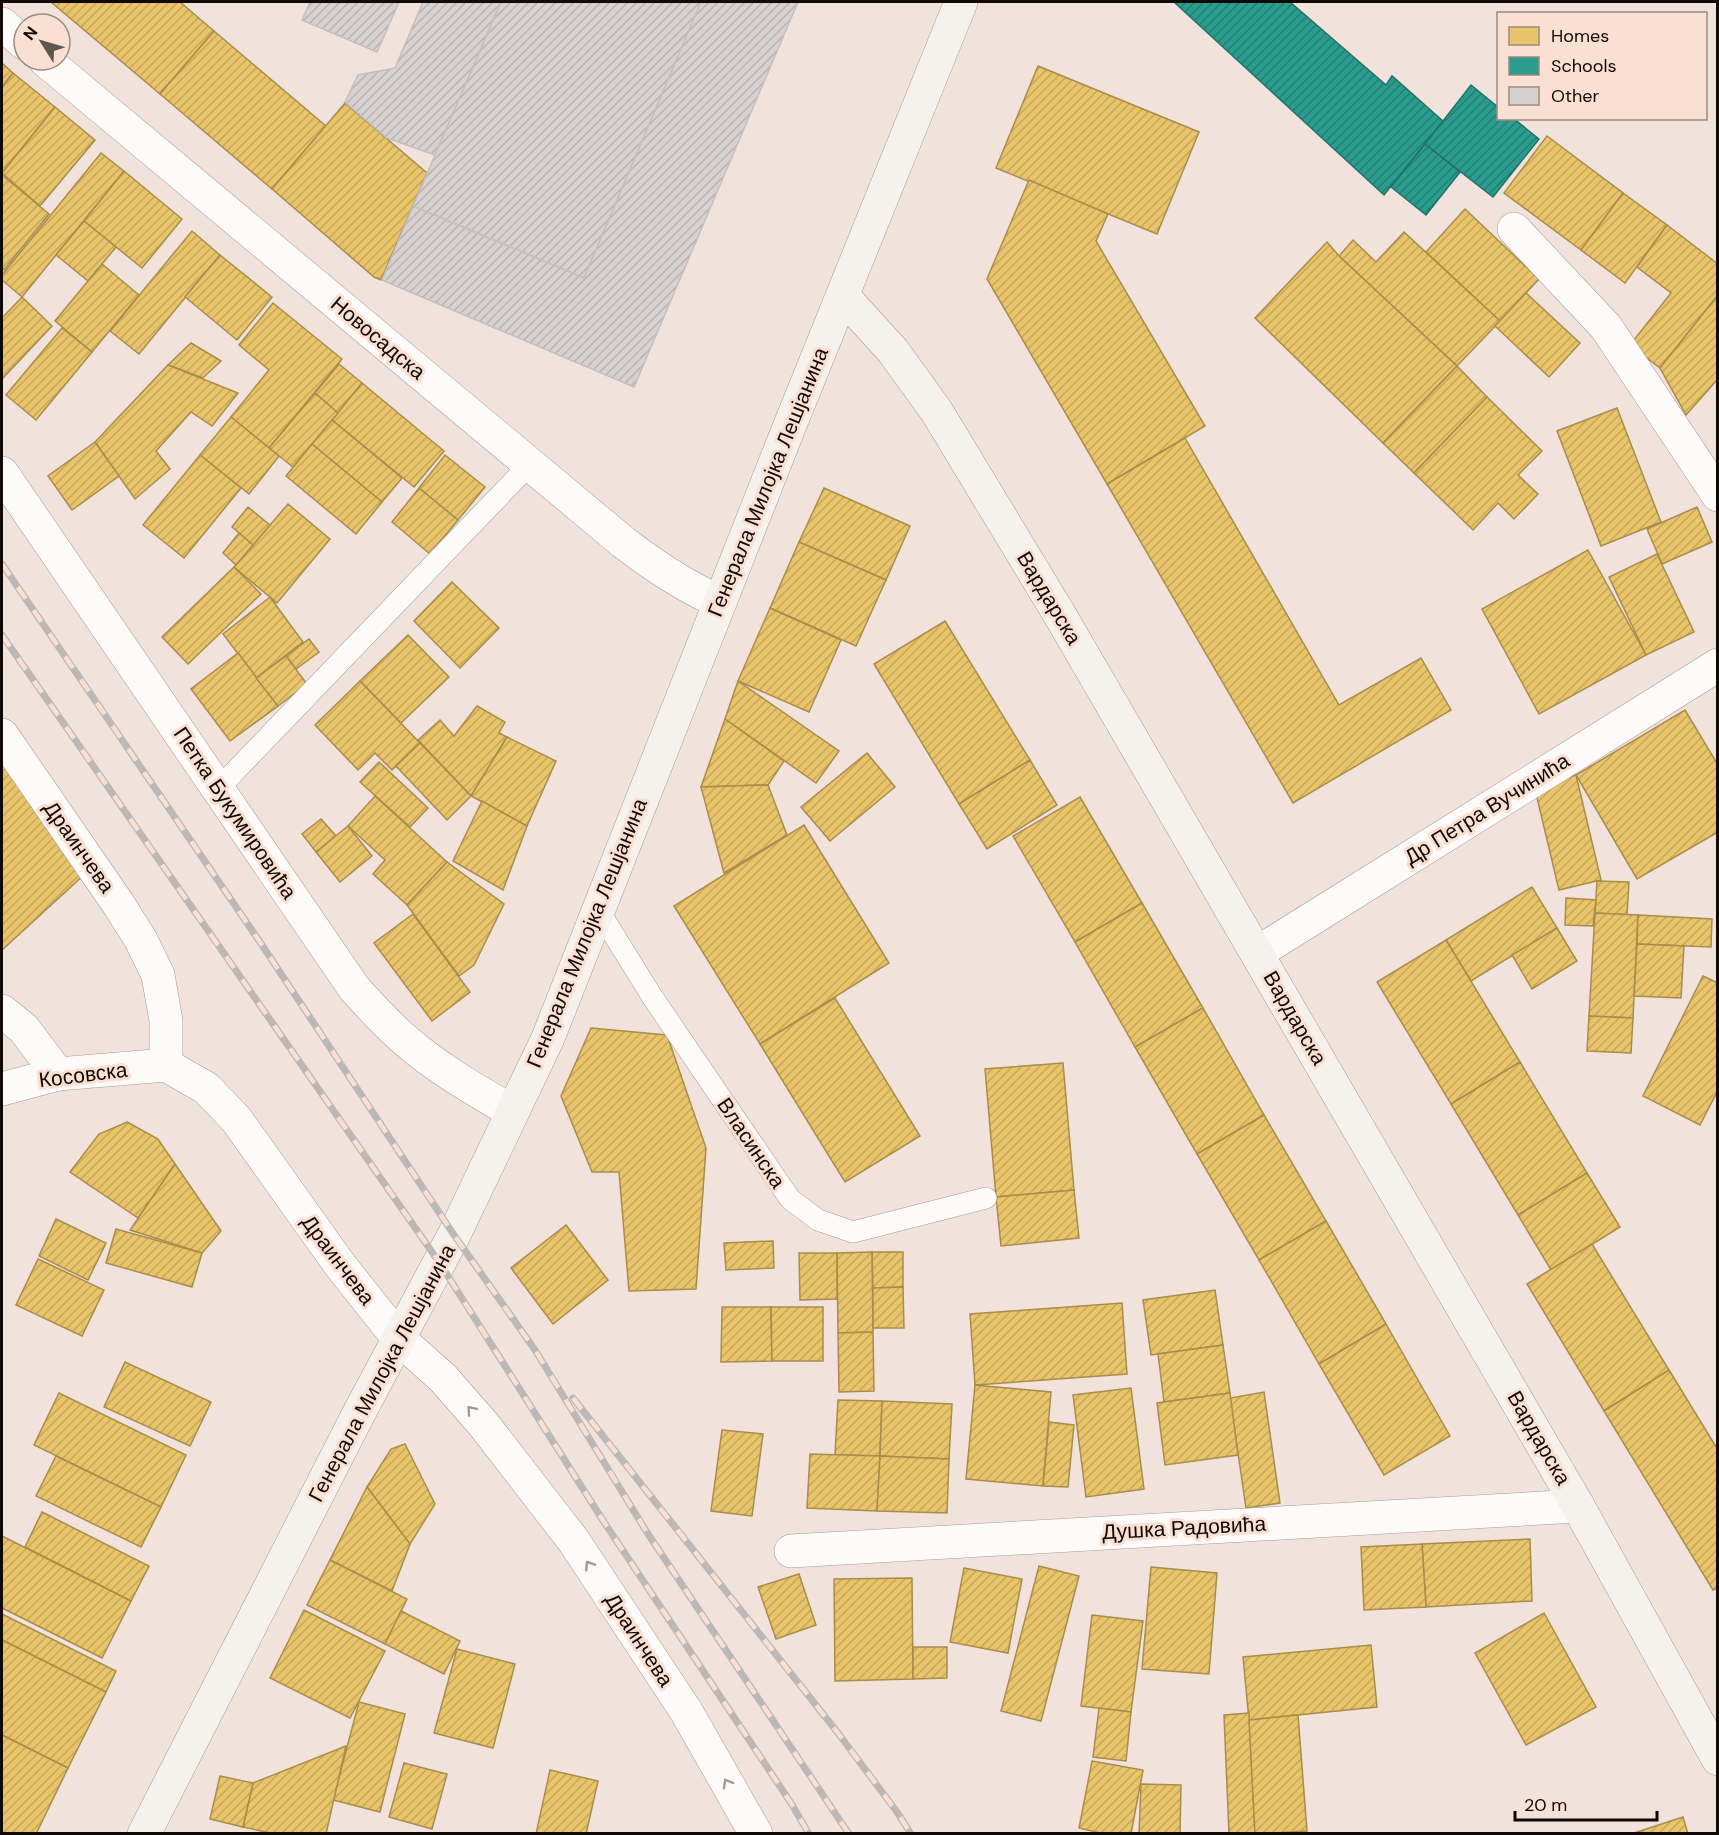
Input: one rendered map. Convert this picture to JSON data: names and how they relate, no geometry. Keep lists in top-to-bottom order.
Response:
{
  "streets": {
    "main road": ["Генерала Милојка Лешјанина", "Вардарска"],
    "street": [
      "Новосадска",
      "Др Петра Вучинића",
      "Петка Букумировића",
      "Драинчева",
      "Косовска",
      "Душка Радовића"
    ],
    "lane": ["Власинска"]
  },
  "crossings": [
    ["Новосадска", "Генерала Милојка Лешјанина"],
    ["Генерала Милојка Лешјанина", "Вардарска"],
    ["Генерала Милојка Лешјанина", "Петка Букумировића"],
    ["Генерала Милојка Лешјанина", "Драинчева"],
    ["Генерала Милојка Лешјанина", "Власинска"],
    ["Вардарска", "Др Петра Вучинића"],
    ["Вардарска", "Душка Радовића"],
    ["Драинчева", "Косовска"]
  ],
  "one_way": ["Драинчева"],
  "legend": ["Homes", "Schools", "Other"],
  "scale_bar": "20 m",
  "north": "top left"
}
